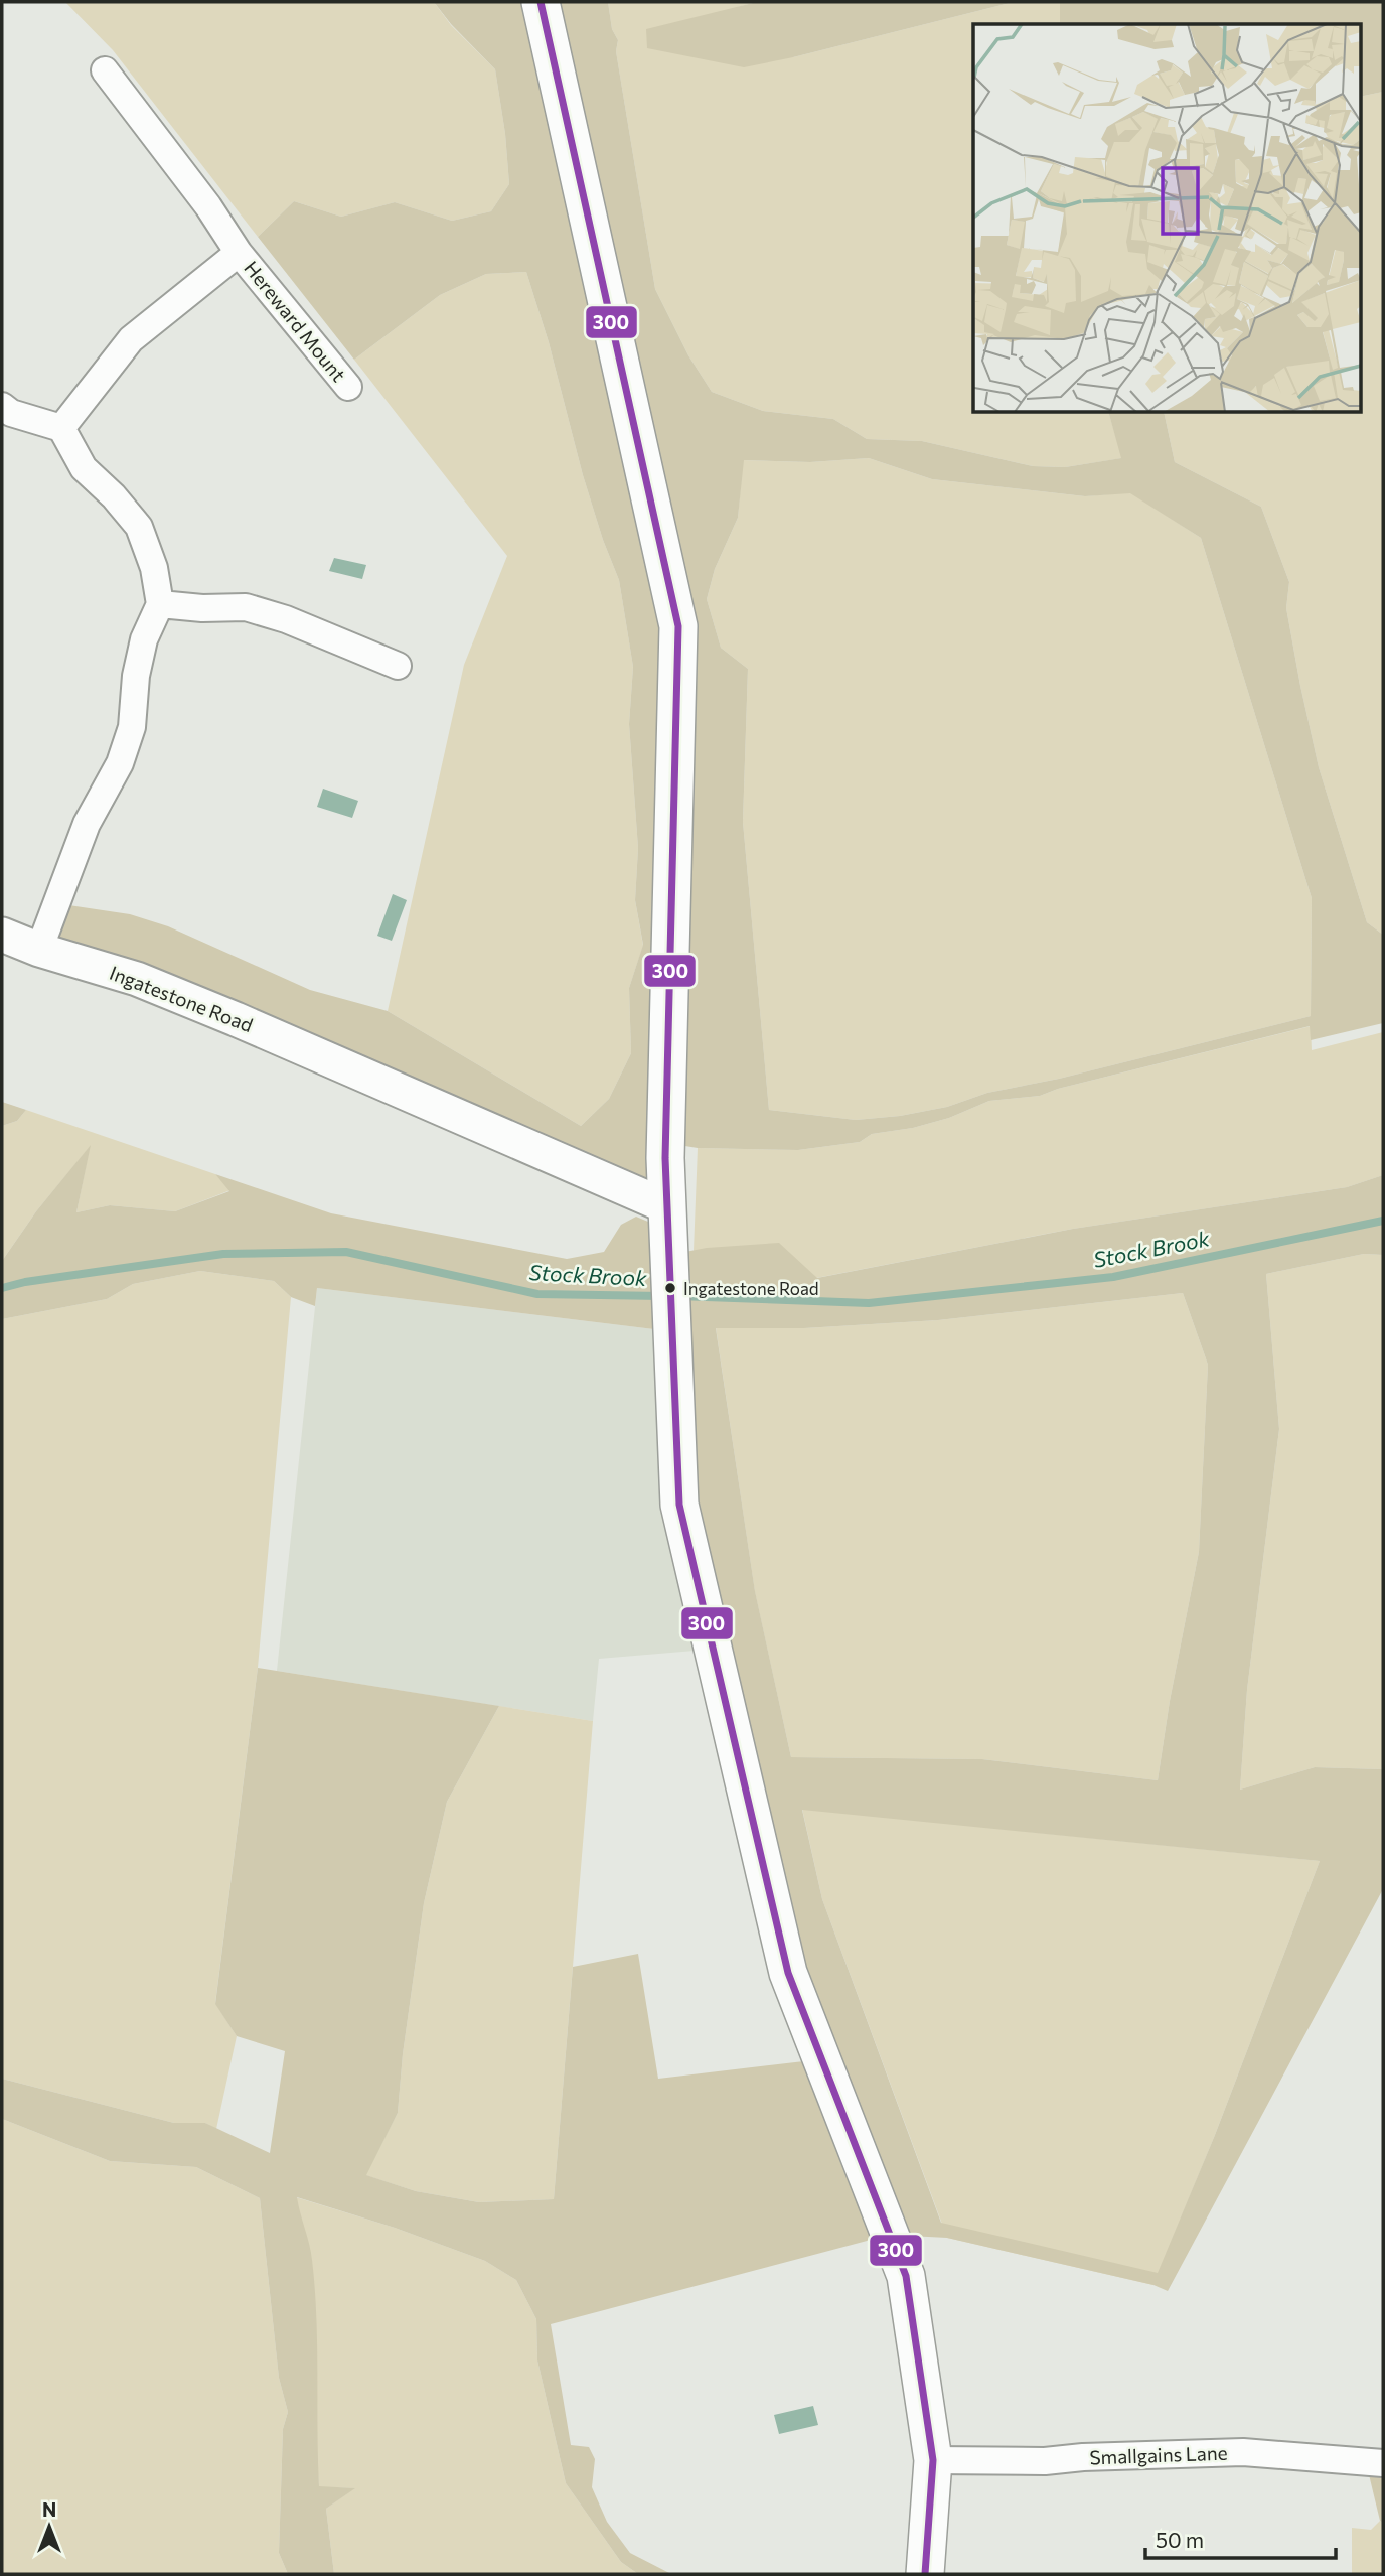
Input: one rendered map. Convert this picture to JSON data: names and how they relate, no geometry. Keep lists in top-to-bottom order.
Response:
{
  "streets": {
    "street": ["Hereward Mount", "Ingatestone Road", "Smallgains Lane"]
  },
  "water": ["Stock Brook"],
  "places": ["Ingatestone Road"],
  "lines": ["transit line 300"],
  "scale_bar": "50 m",
  "north": "top"
}
